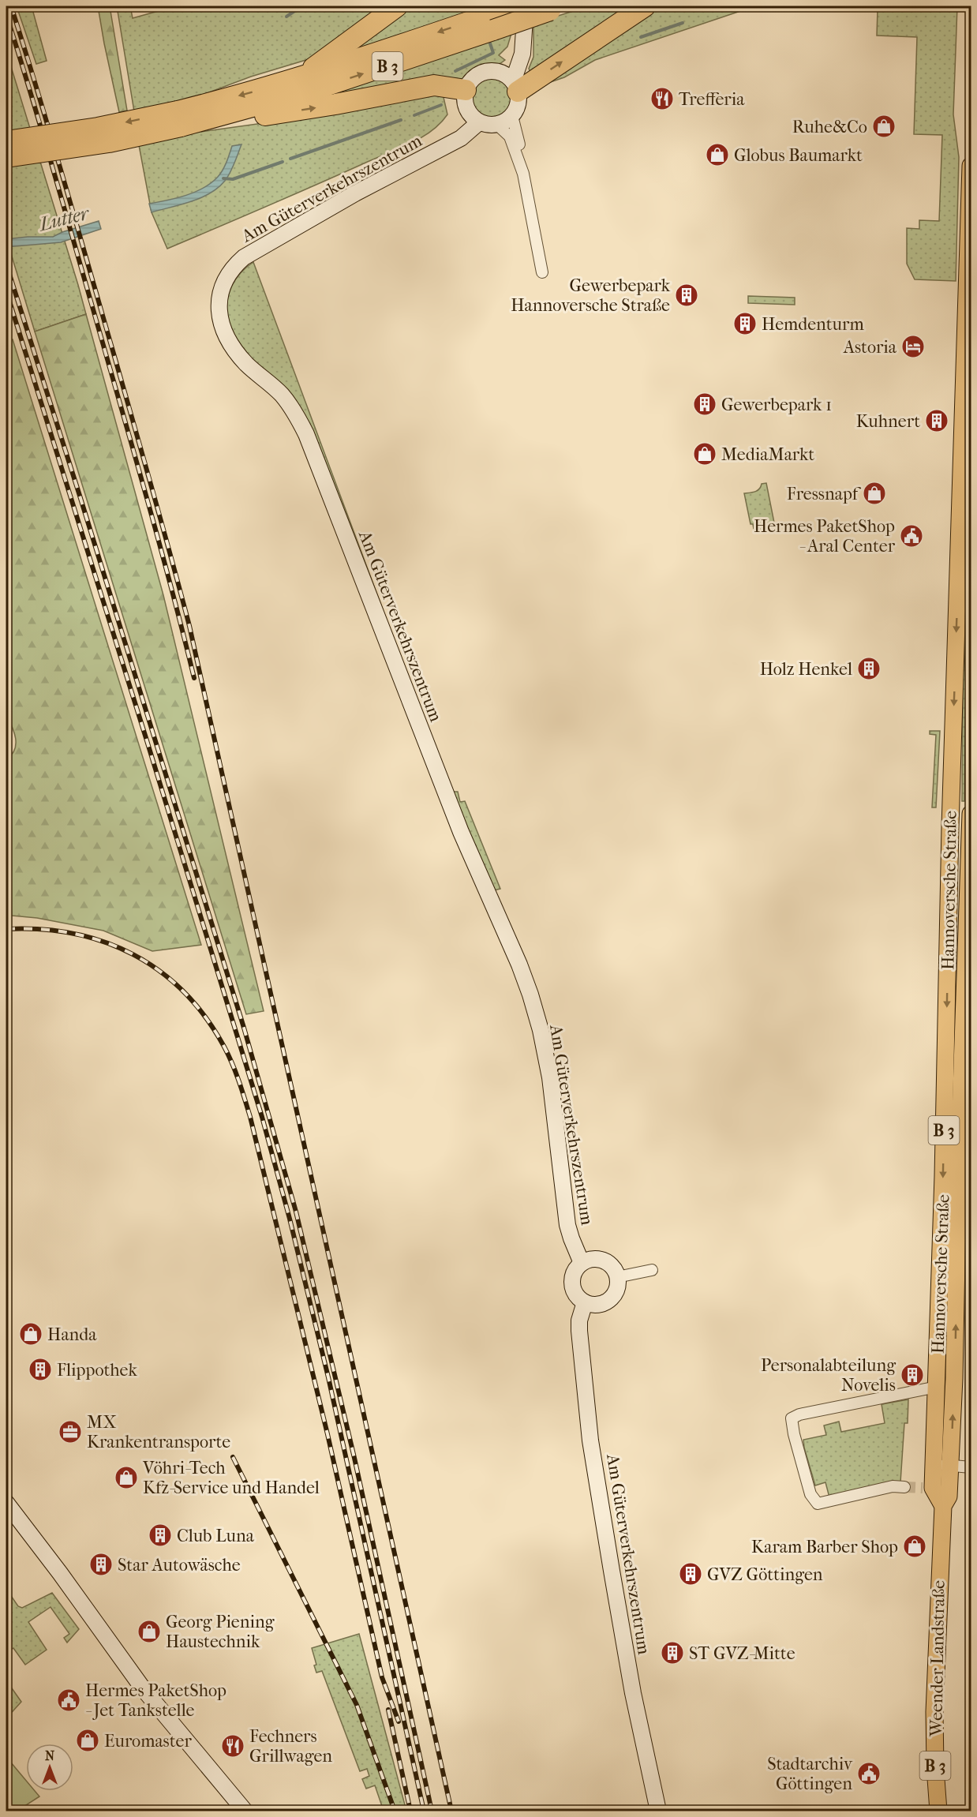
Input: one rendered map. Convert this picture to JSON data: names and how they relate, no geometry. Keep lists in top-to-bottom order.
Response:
{
  "streets": {
    "highway": ["B 3"],
    "main road": ["Hannoversche Straße", "Weender Landstraße"],
    "street": ["Am Güterverkehrszentrum"]
  },
  "crossings": [
    ["B 3", "Hannoversche Straße"],
    ["B 3", "Weender Landstraße"],
    ["Hannoversche Straße", "Weender Landstraße"]
  ],
  "water": ["Lutter"],
  "places": {
    "restaurant": ["Trefferia", "Fechners Grillwagen"],
    "shop": [
      "Ruhe&Co",
      "Globus Baumarkt",
      "MediaMarkt",
      "Fressnapf",
      "Handa",
      "Vöhri-Tech Kfz-Service und Handel",
      "Karam Barber Shop",
      "Georg Piening Haustechnik",
      "Euromaster"
    ],
    "building": [
      "Gewerbepark Hannoversche Straße",
      "Hemdenturm",
      "Gewerbepark 1",
      "Kuhnert",
      "Holz Henkel",
      "Flippothek",
      "Personalabteilung Novelis",
      "Club Luna",
      "Star Autowäsche",
      "GVZ Göttingen",
      "ST GVZ-Mitte"
    ],
    "hotel": ["Astoria"],
    "public building": ["Hermes PaketShop - Aral Center", "Hermes PaketShop - Jet Tankstelle", "Stadtarchiv Göttingen"],
    "office": ["MX Krankentransporte"]
  },
  "north": "top"
}
